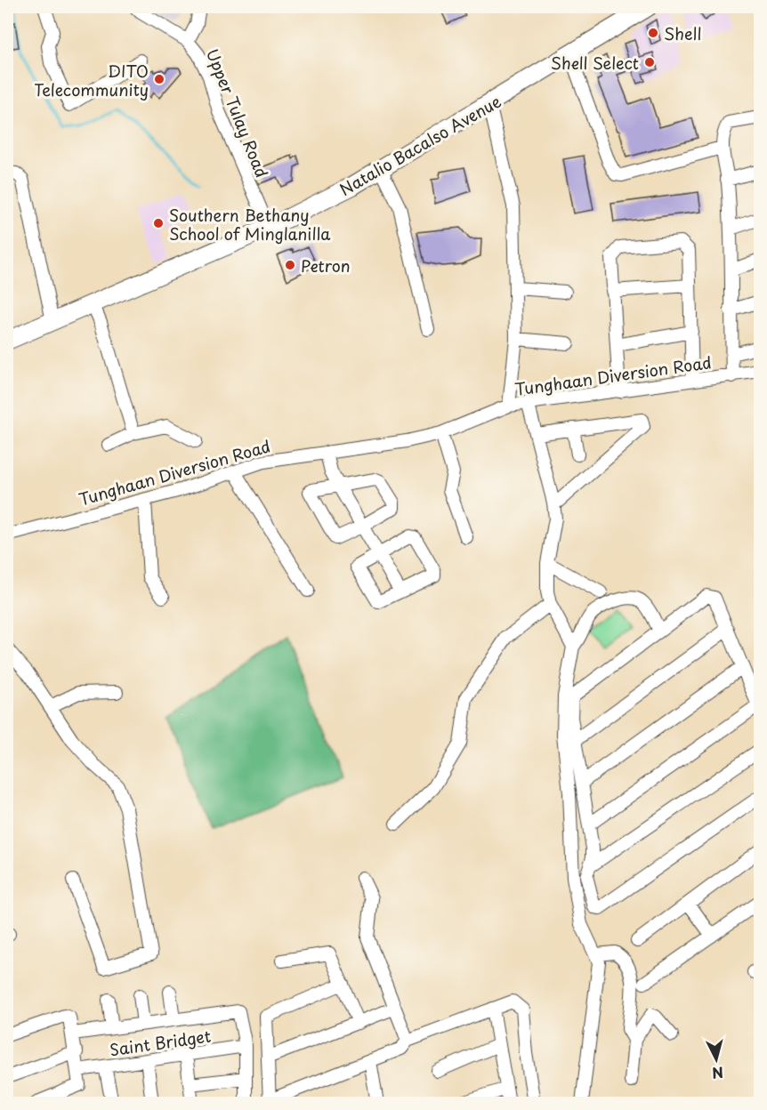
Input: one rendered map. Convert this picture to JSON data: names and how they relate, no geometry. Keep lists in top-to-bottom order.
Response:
{
  "streets": {
    "highway": ["Natalio Bacalso Avenue"],
    "street": ["Upper Tulay Road", "Tunghaan Diversion Road", "Saint Bridget"]
  },
  "crossings": [
    ["Upper Tulay Road", "Natalio Bacalso Avenue"]
  ],
  "places": [
    "Shell",
    "Shell Select",
    "DITO Telecommunity",
    "Southern Bethany School of Minglanilla",
    "Petron"
  ],
  "north": "bottom"
}
